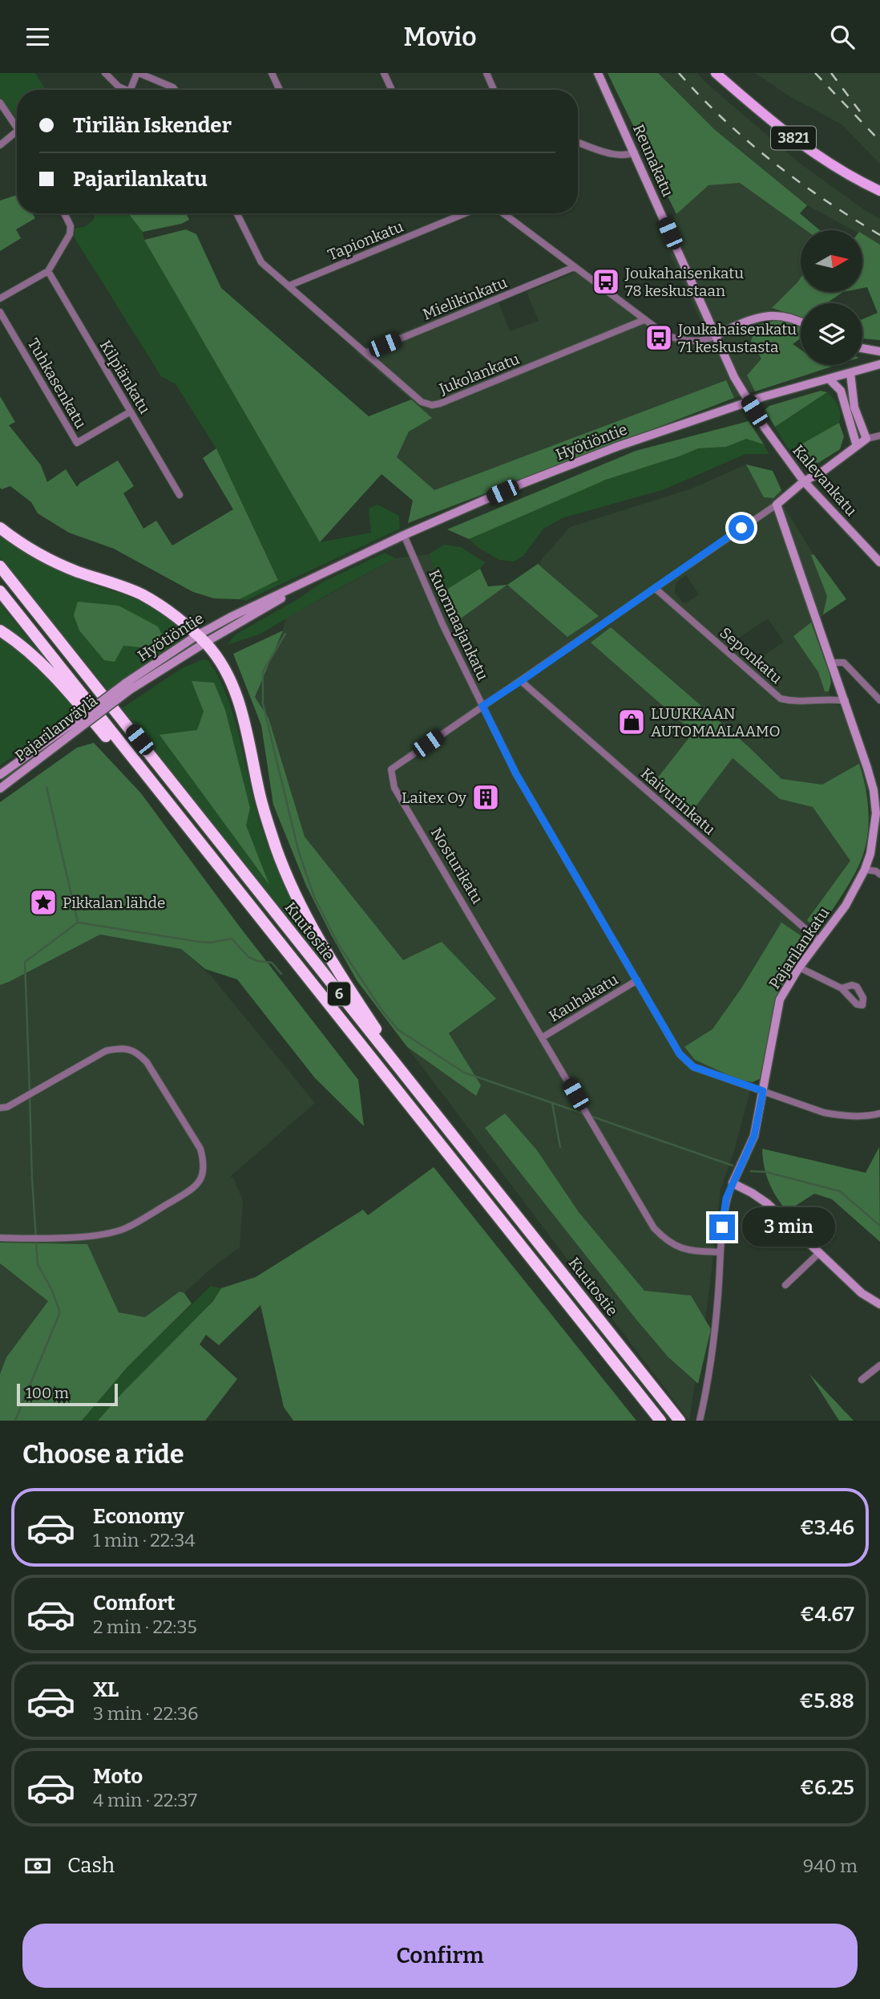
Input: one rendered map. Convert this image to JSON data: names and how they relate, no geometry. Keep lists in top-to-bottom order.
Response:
{
  "streets": {
    "highway": ["Kuutostie", "6"],
    "main road": [
      "3821",
      "Reunakatu",
      "Hyötiöntie",
      "Kalevankatu",
      "Pajarilanväylä",
      "Nosturikatu",
      "Pajarilankatu"
    ],
    "street": [
      "Tapionkatu",
      "Mielikinkatu",
      "Jukolankatu",
      "Kilpiänkatu",
      "Tuhkasenkatu",
      "Kuormaajankatu",
      "Seponkatu",
      "Kaivurinkatu",
      "Kauhakatu"
    ]
  },
  "crossings": [
    ["Reunakatu", "Kalevankatu"],
    ["Tapionkatu", "Jukolankatu"],
    ["Mielikinkatu", "Jukolankatu"],
    ["Kilpiänkatu", "Tuhkasenkatu"],
    ["Hyötiöntie", "Kuormaajankatu"],
    ["Hyötiöntie", "Pajarilanväylä"],
    ["Kalevankatu", "Nosturikatu"],
    ["Kuormaajankatu", "Nosturikatu"],
    ["Kuormaajankatu", "Pajarilankatu"],
    ["Kuormaajankatu", "Kauhakatu"],
    ["Seponkatu", "Nosturikatu"],
    ["Seponkatu", "Pajarilankatu"],
    ["Kaivurinkatu", "Nosturikatu"],
    ["Kaivurinkatu", "Pajarilankatu"],
    ["Nosturikatu", "Pajarilankatu"],
    ["Nosturikatu", "Kauhakatu"]
  ],
  "places": {
    "bus stop": ["Joukahaisenkatu 78 keskustaan", "Joukahaisenkatu 71 keskustasta"],
    "shop": ["LUUKKAAN AUTOMAALAAMO"],
    "building": ["Laitex Oy"],
    "place": ["Pikkalan lähde"]
  },
  "scale_bar": "100 m",
  "north": "right",
  "page": {
    "header": "Movio",
    "banner": ["Tirilän Iskender", "Pajarilankatu"],
    "bubble": "3 min",
    "scale": "100 m",
    "heading": "Choose a ride",
    "list": [
      {
        "name": "Economy",
        "note": "1 min · 22:34",
        "value": "€3.46"
      },
      {
        "name": "Comfort",
        "note": "2 min · 22:35",
        "value": "€4.67"
      },
      {
        "name": "XL",
        "note": "3 min · 22:36",
        "value": "€5.88"
      },
      {
        "name": "Moto",
        "note": "4 min · 22:37",
        "value": "€6.25"
      }
    ],
    "pay": ["Cash", "940 m"],
    "buttons": "Confirm"
  }
}
